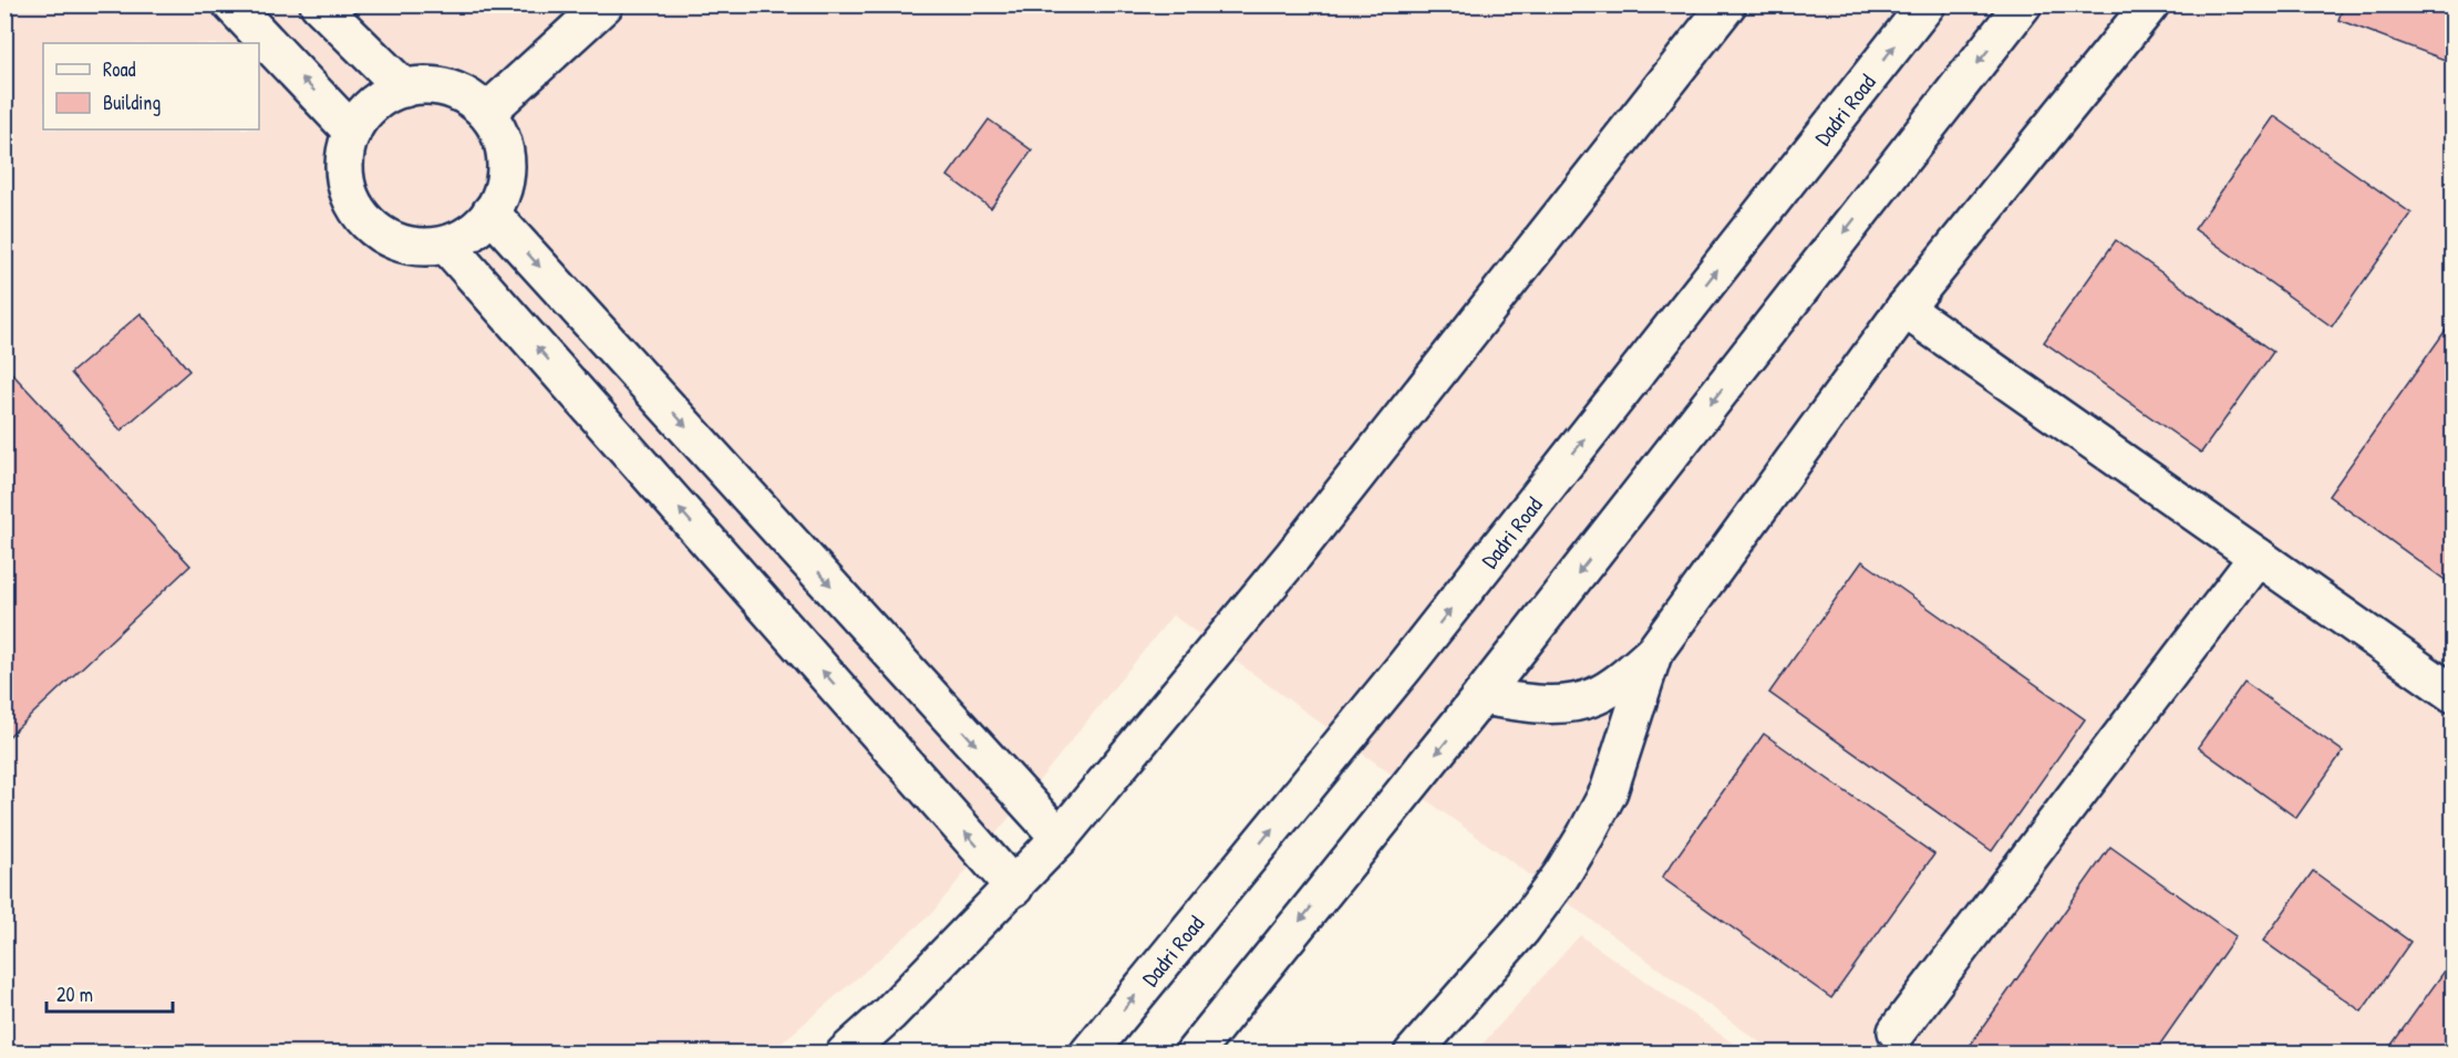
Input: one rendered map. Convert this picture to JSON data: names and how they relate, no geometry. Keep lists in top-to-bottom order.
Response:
{
  "streets": {
    "street": ["Dadri Road"]
  },
  "legend": ["Road", "Building"],
  "scale_bar": "20 m"
}
